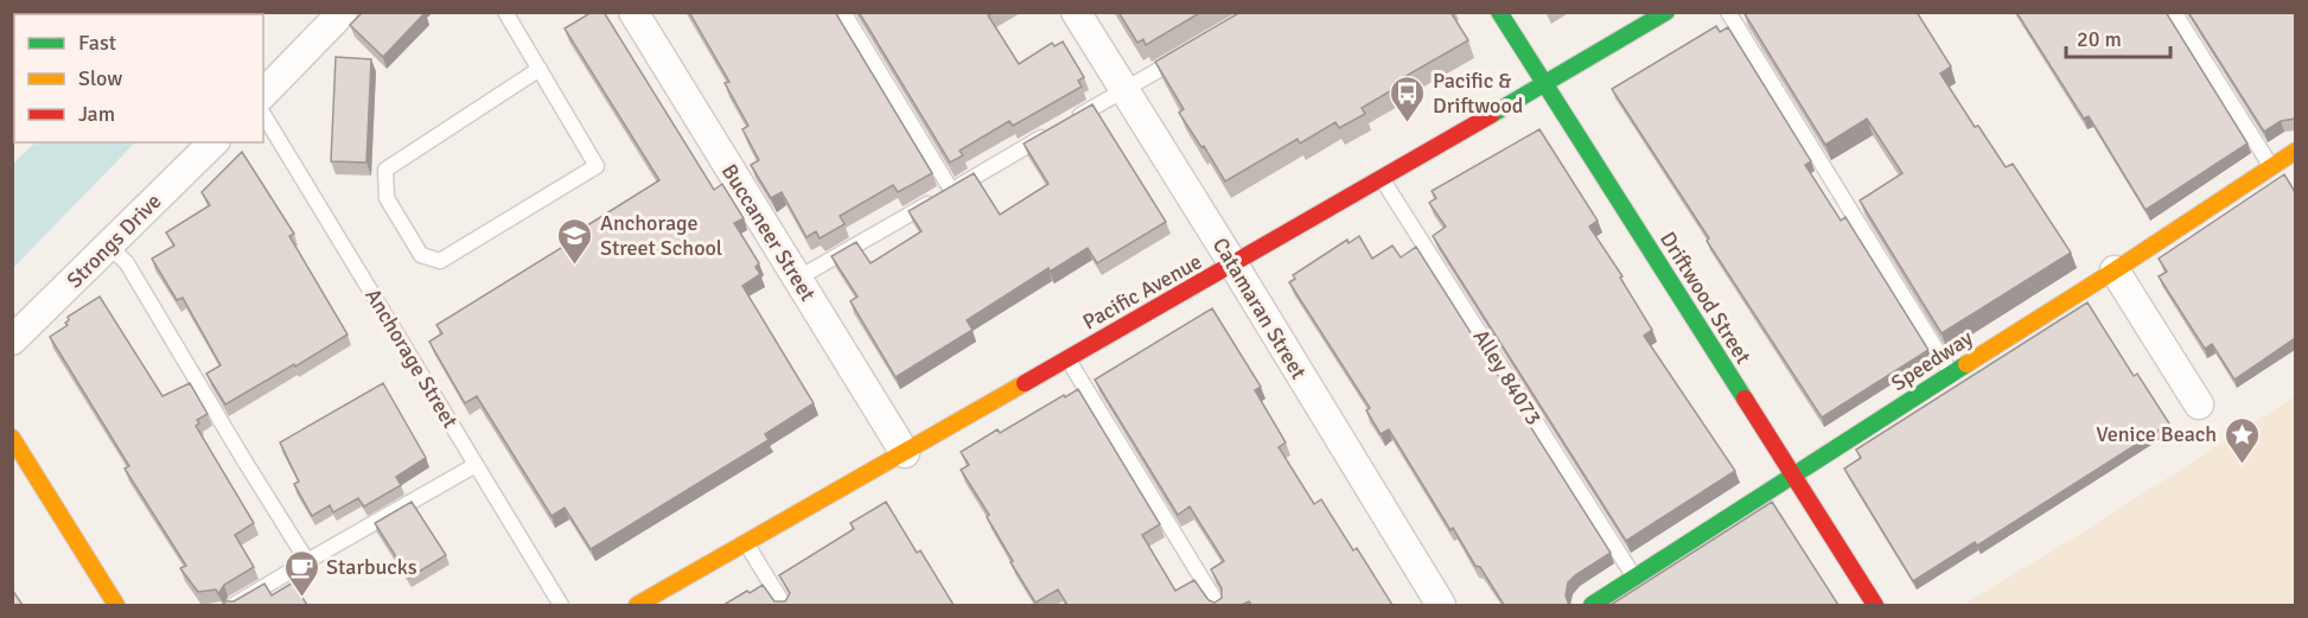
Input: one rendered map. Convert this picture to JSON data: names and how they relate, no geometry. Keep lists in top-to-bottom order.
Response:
{
  "streets": {
    "street": [
      "Buccaneer Street",
      "Strongs Drive",
      "Pacific Avenue",
      "Driftwood Street",
      "Catamaran Street",
      "Speedway"
    ],
    "lane": ["Anchorage Street", "Alley 84073"]
  },
  "crossings": [
    ["Buccaneer Street", "Pacific Avenue"],
    ["Pacific Avenue", "Driftwood Street"],
    ["Pacific Avenue", "Catamaran Street"],
    ["Pacific Avenue", "Alley 84073"],
    ["Driftwood Street", "Speedway"],
    ["Speedway", "Alley 84073"]
  ],
  "places": {
    "bus stop": ["Pacific & Driftwood"],
    "school or university": ["Anchorage Street School"],
    "place": ["Venice Beach"],
    "cafe": ["Starbucks"]
  },
  "legend": ["Fast", "Slow", "Jam"],
  "scale_bar": "20 m"
}
